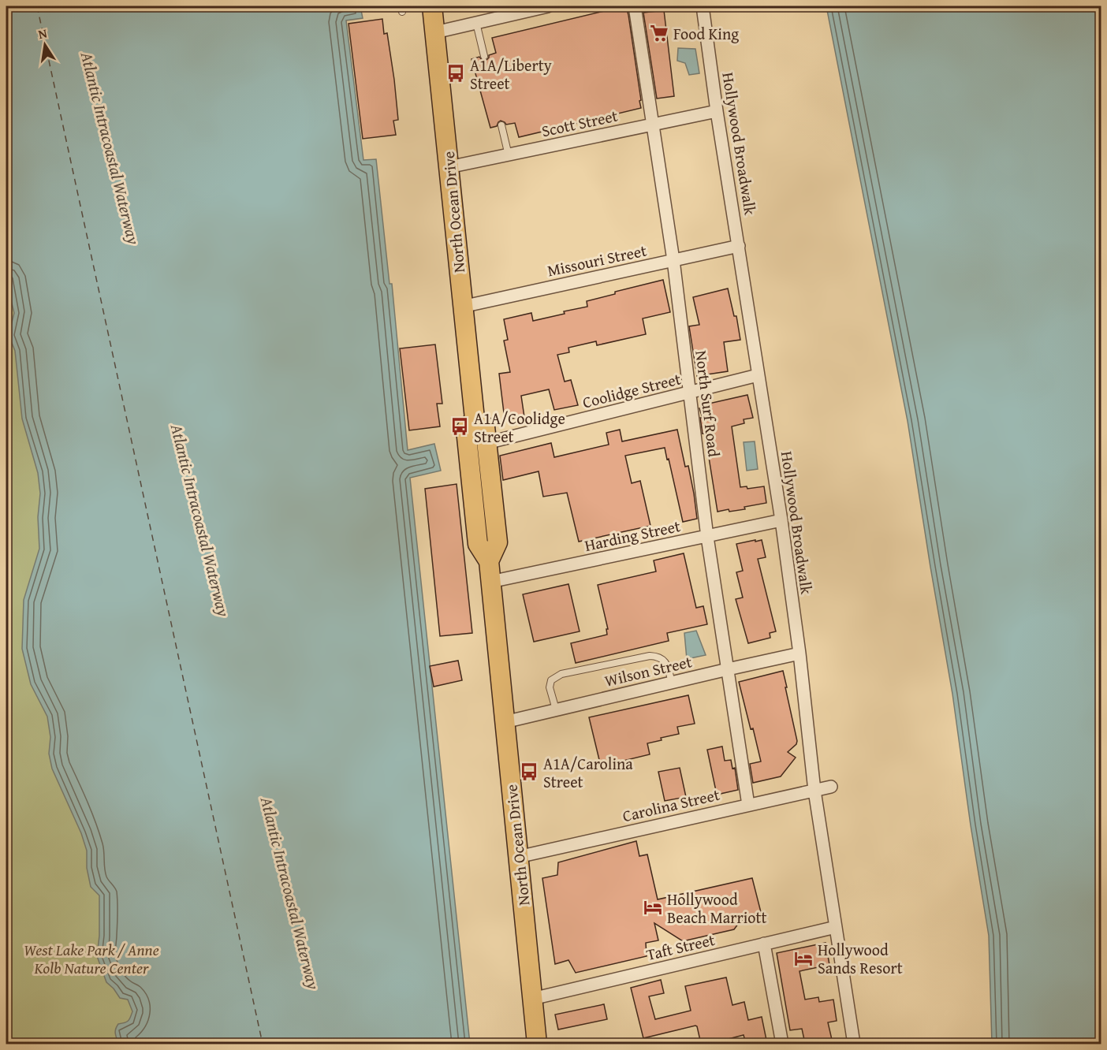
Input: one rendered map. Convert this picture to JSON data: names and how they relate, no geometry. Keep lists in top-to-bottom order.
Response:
{
  "streets": {
    "main road": ["North Ocean Drive"],
    "street": [
      "Scott Street",
      "Hollywood Broadwalk",
      "Missouri Street",
      "Coolidge Street",
      "North Surf Road",
      "Harding Street",
      "Wilson Street",
      "Carolina Street",
      "Taft Street"
    ]
  },
  "crossings": [
    ["Scott Street", "Hollywood Broadwalk"],
    ["Scott Street", "North Ocean Drive"],
    ["Scott Street", "North Surf Road"],
    ["Hollywood Broadwalk", "Missouri Street"],
    ["Hollywood Broadwalk", "Coolidge Street"],
    ["Hollywood Broadwalk", "Harding Street"],
    ["Hollywood Broadwalk", "Wilson Street"],
    ["Hollywood Broadwalk", "Carolina Street"],
    ["Hollywood Broadwalk", "Taft Street"],
    ["North Ocean Drive", "Missouri Street"],
    ["North Ocean Drive", "Coolidge Street"],
    ["North Ocean Drive", "Harding Street"],
    ["North Ocean Drive", "Wilson Street"],
    ["North Ocean Drive", "Carolina Street"],
    ["North Ocean Drive", "Taft Street"],
    ["Missouri Street", "North Surf Road"],
    ["Coolidge Street", "North Surf Road"],
    ["North Surf Road", "Harding Street"],
    ["North Surf Road", "Wilson Street"],
    ["North Surf Road", "Carolina Street"]
  ],
  "water": ["Atlantic Intracoastal Waterway"],
  "parks": ["West Lake Park / Anne Kolb Nature Center"],
  "places": {
    "supermarket": ["Food King"],
    "bus stop": ["A1A/Liberty Street", "A1A/Coolidge Street", "A1A/Carolina Street"],
    "hotel": ["Hollywood Beach Marriott", "Hollywood Sands Resort"]
  },
  "north": "top"
}
